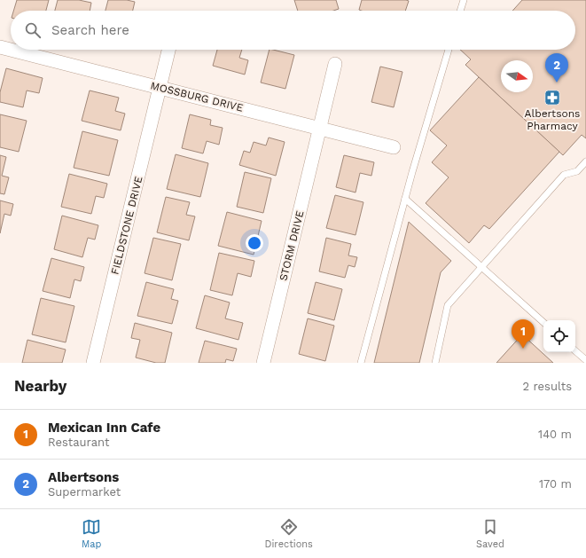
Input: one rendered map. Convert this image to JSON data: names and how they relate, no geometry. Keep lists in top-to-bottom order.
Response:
{
  "streets": {
    "street": ["MOSSBURG DRIVE", "FIELDSTONE DRIVE", "STORM DRIVE"]
  },
  "crossings": [
    ["MOSSBURG DRIVE", "FIELDSTONE DRIVE"],
    ["MOSSBURG DRIVE", "STORM DRIVE"]
  ],
  "places": {
    "pharmacy": ["Albertsons Pharmacy"]
  },
  "north": "right",
  "page": {
    "search": "Search here",
    "pins": ["2", "1"],
    "heading": ["Nearby", "2 results"],
    "list": [
      {
        "mark": "1",
        "name": "Mexican Inn Cafe",
        "note": "Restaurant",
        "value": "140 m"
      },
      {
        "mark": "2",
        "name": "Albertsons",
        "note": "Supermarket",
        "value": "170 m"
      }
    ],
    "nav": ["Map", "Directions", "Saved"]
  }
}
